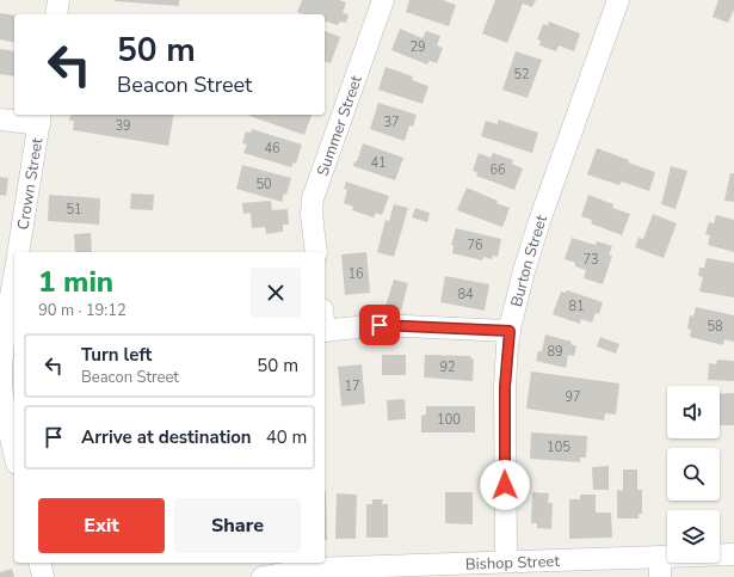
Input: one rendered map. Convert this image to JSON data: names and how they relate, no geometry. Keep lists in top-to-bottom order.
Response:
{
  "streets": {
    "street": [
      "Summer Street",
      "Crown Street",
      "Burton Street",
      "Bishop Street"
    ]
  },
  "crossings": [
    ["Burton Street", "Bishop Street"]
  ],
  "house_numbers": [
    "29",
    "52",
    "37",
    "39",
    "46",
    "41",
    "66",
    "50",
    "51",
    "76",
    "73",
    "16",
    "84",
    "81",
    "58",
    "89",
    "92",
    "17",
    "97",
    "100",
    "105"
  ],
  "page": {
    "turn": ["50 m", "Beacon Street"],
    "heading": ["1 min", "90 m · 19:12"],
    "list": [
      {
        "name": "Turn left",
        "note": "Beacon Street",
        "value": "50 m"
      },
      {
        "name": "Arrive at destination",
        "value": "40 m"
      }
    ],
    "buttons": ["Exit", "Share"]
  }
}
